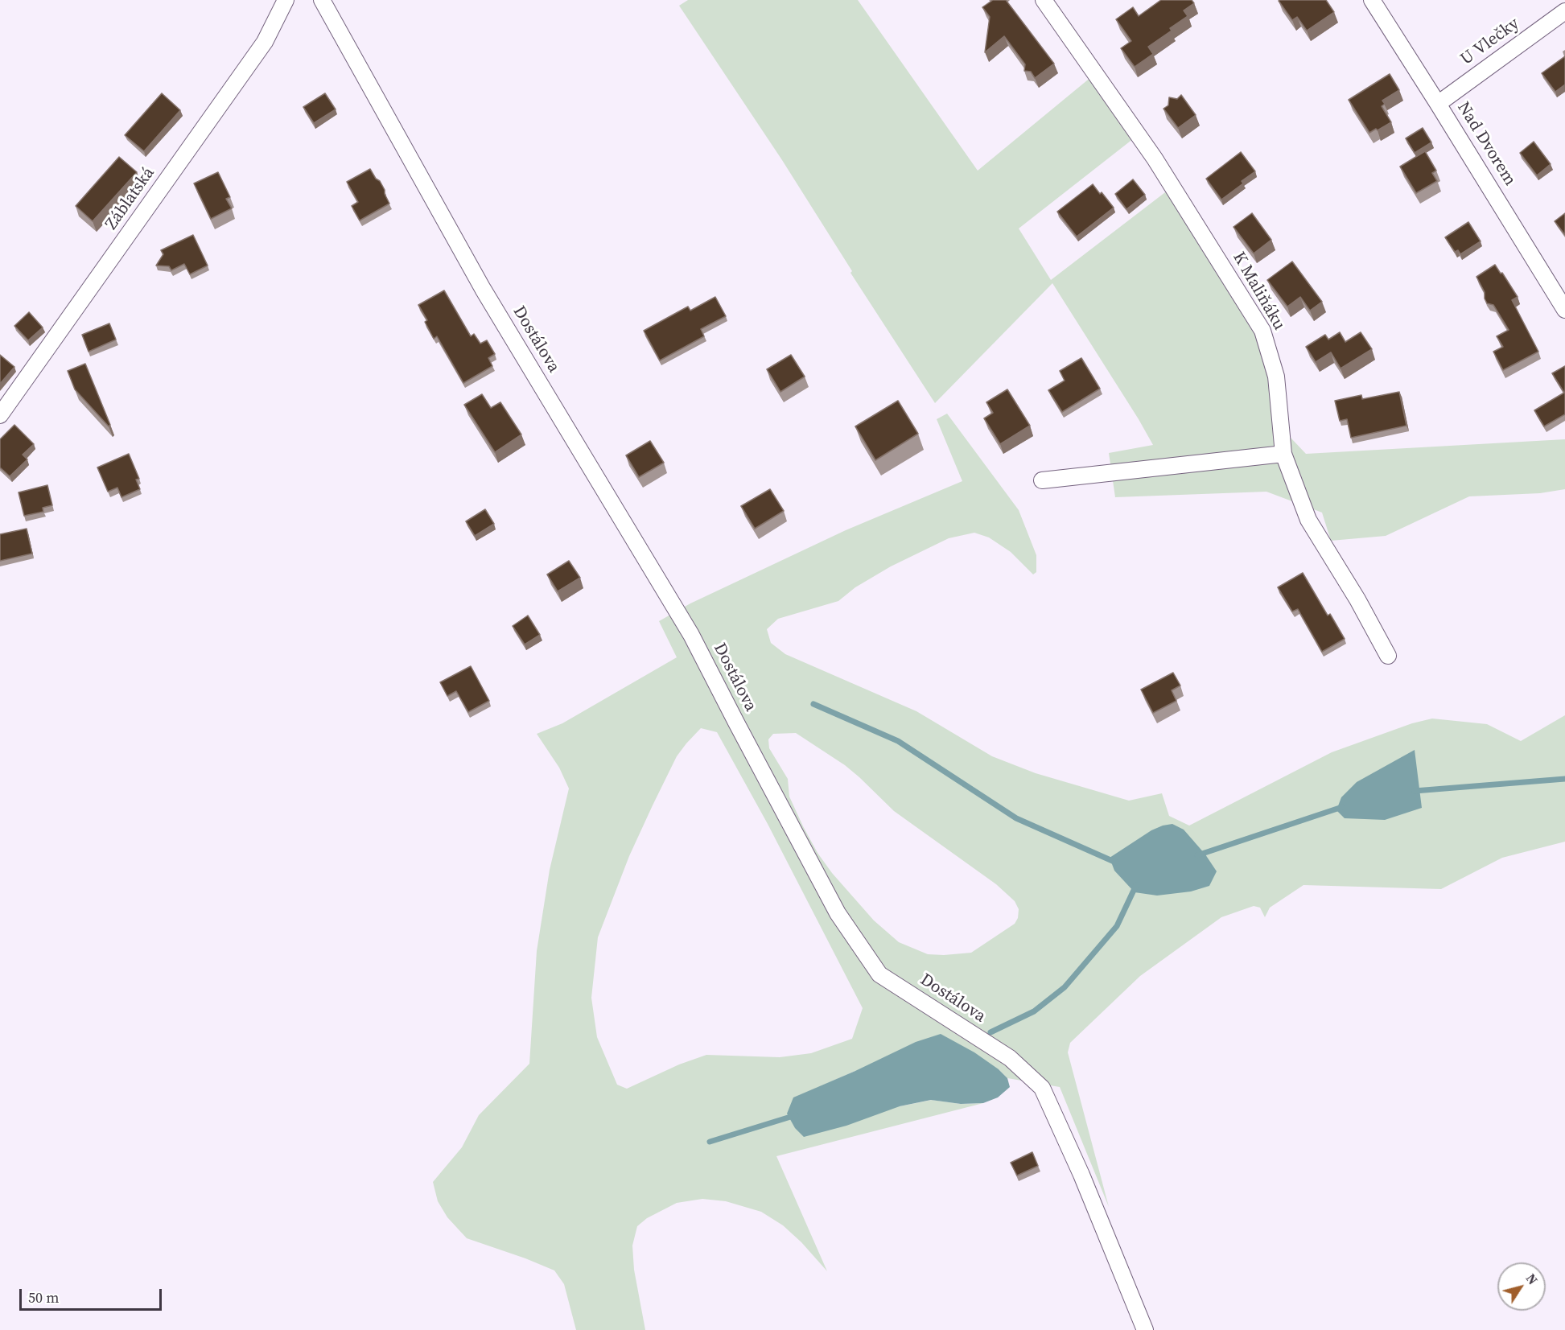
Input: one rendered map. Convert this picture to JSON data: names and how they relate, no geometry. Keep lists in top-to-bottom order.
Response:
{
  "streets": {
    "street": [
      "U Vlečky",
      "Nad Dvorem",
      "Záblatská",
      "K Maliňáku",
      "Dostálova"
    ]
  },
  "crossings": [
    ["U Vlečky", "Nad Dvorem"]
  ],
  "scale_bar": "50 m",
  "north": "top right"
}
